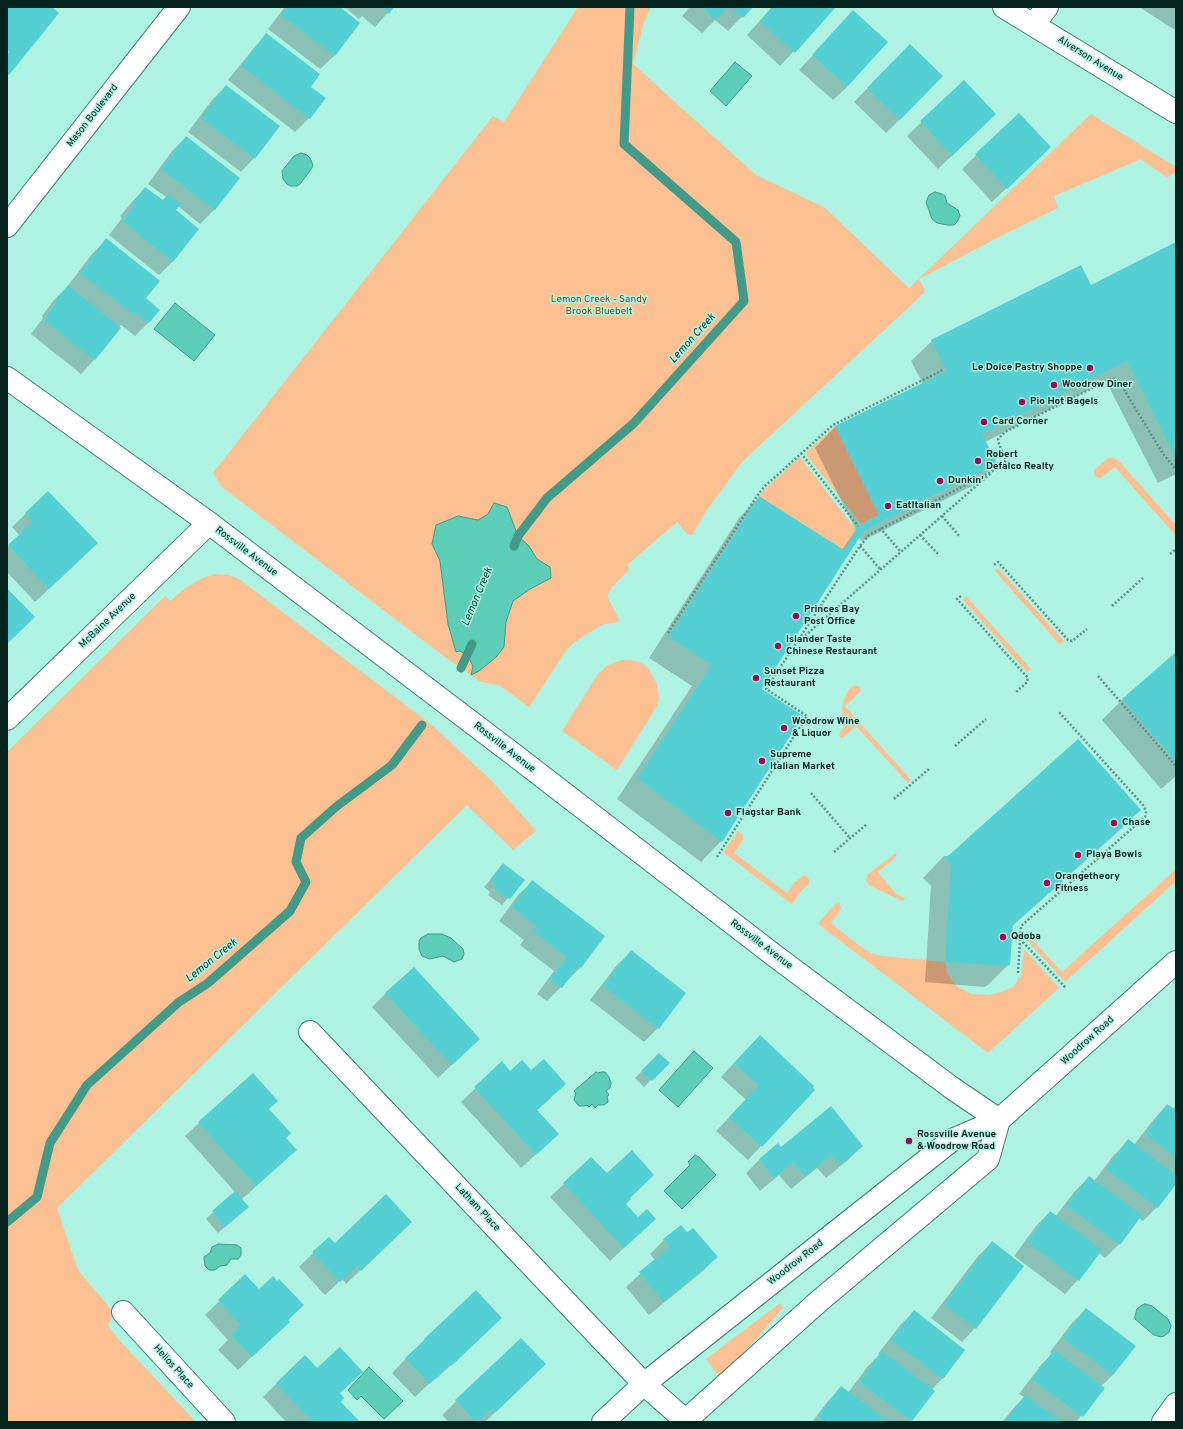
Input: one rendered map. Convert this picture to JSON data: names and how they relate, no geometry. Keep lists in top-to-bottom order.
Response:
{
  "streets": {
    "street": [
      "Alverson Avenue",
      "Mason Boulevard",
      "Rossville Avenue",
      "McBaine Avenue",
      "Woodrow Road",
      "Latham Place",
      "Helios Place"
    ]
  },
  "crossings": [
    ["Rossville Avenue", "McBaine Avenue"],
    ["Rossville Avenue", "Woodrow Road"],
    ["Woodrow Road", "Latham Place"]
  ],
  "water": ["Lemon Creek"],
  "parks": ["Lemon Creek - Sandy Brook Bluebelt"],
  "places": [
    "Le Dolce Pastry Shoppe",
    "Woodrow Diner",
    "Pio Hot Bagels",
    "Card Corner",
    "Robert Defalco Realty",
    "Dunkin'",
    "EatItalian",
    "Princes Bay Post Office",
    "Islander Taste Chinese Restaurant",
    "Sunset Pizza Restaurant",
    "Woodrow Wine & Liquor",
    "Supreme Italian Market",
    "Flagstar Bank",
    "Chase",
    "Playa Bowls",
    "Orangetheory Fitness",
    "Qdoba",
    "Rossville Avenue & Woodrow Road"
  ]
}
